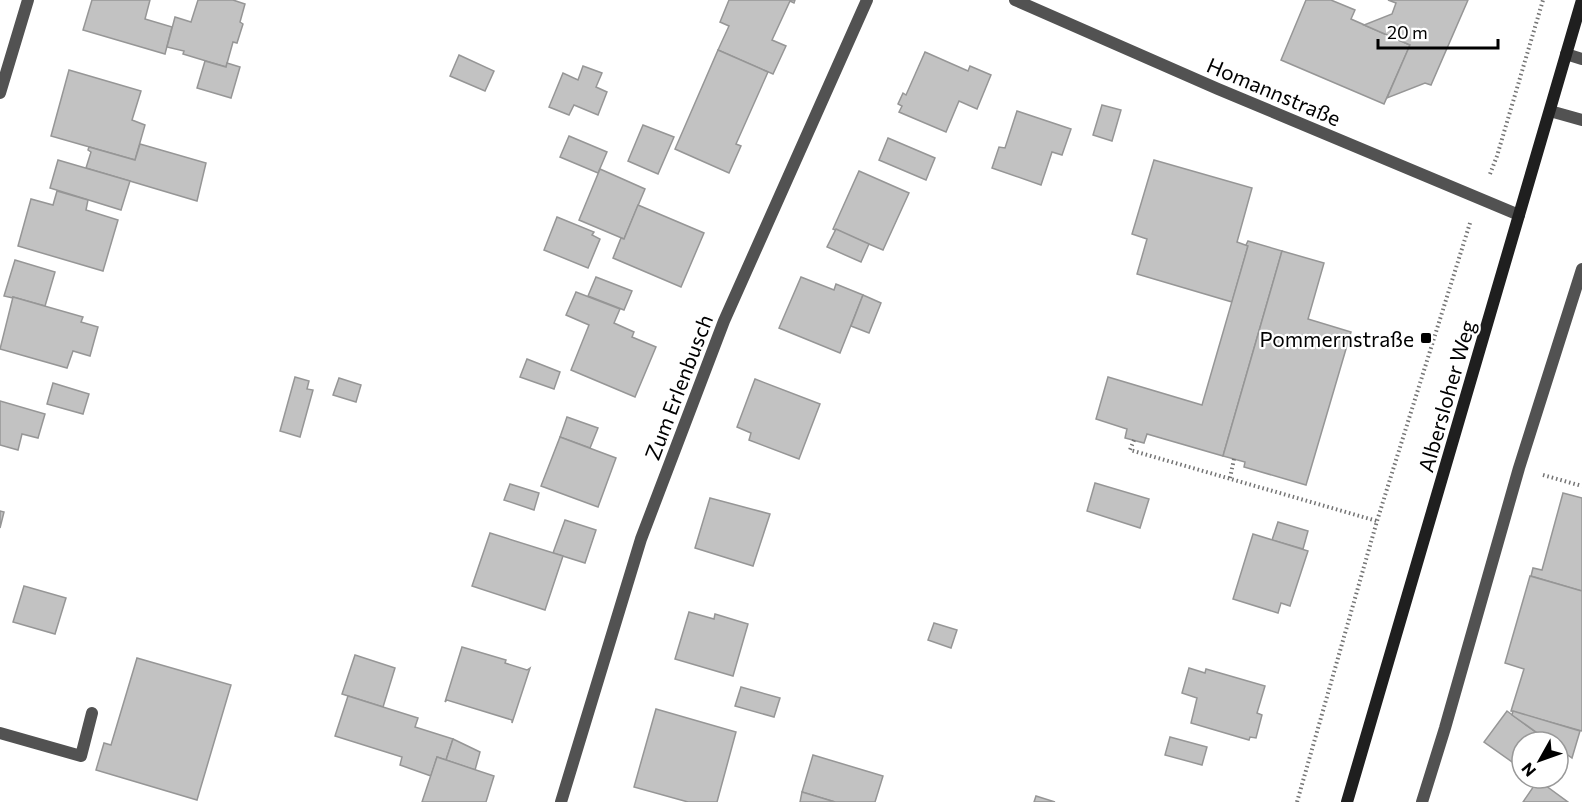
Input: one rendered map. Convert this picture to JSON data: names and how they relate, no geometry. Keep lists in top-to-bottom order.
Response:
{
  "streets": {
    "main road": ["Albersloher Weg"],
    "street": ["Homannstraße", "Zum Erlenbusch"]
  },
  "crossings": [
    ["Homannstraße", "Albersloher Weg"]
  ],
  "places": {
    "transit": ["Pommernstraße"]
  },
  "scale_bar": "20 m",
  "north": "bottom left"
}
